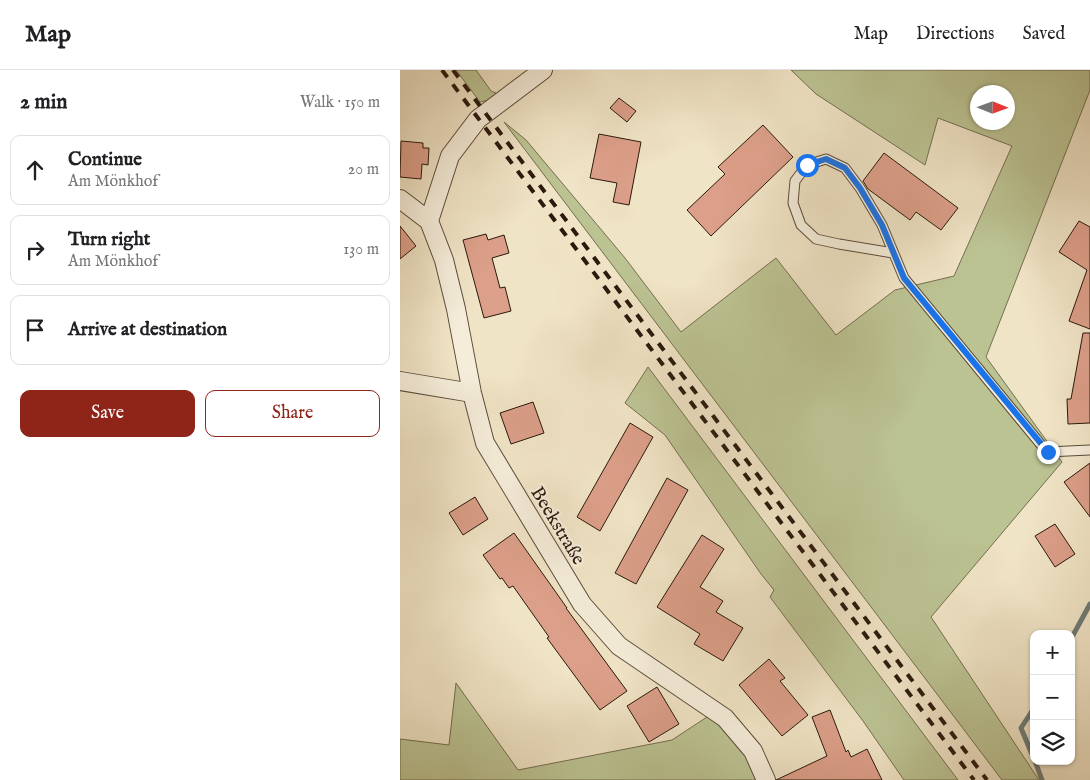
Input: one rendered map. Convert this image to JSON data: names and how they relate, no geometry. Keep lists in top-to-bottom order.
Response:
{
  "streets": {
    "street": ["Beekstraße"]
  },
  "north": "right",
  "page": {
    "header": "Map",
    "nav": ["Map", "Directions", "Saved"],
    "heading": ["2 min", "Walk · 150 m"],
    "list": [
      ["Continue", "Am Mönkhof", "20 m"],
      ["Turn right", "Am Mönkhof", "130 m"],
      "Arrive at destination"
    ],
    "buttons": ["Save", "Share"],
    "map_buttons": ["+", "−"]
  }
}
